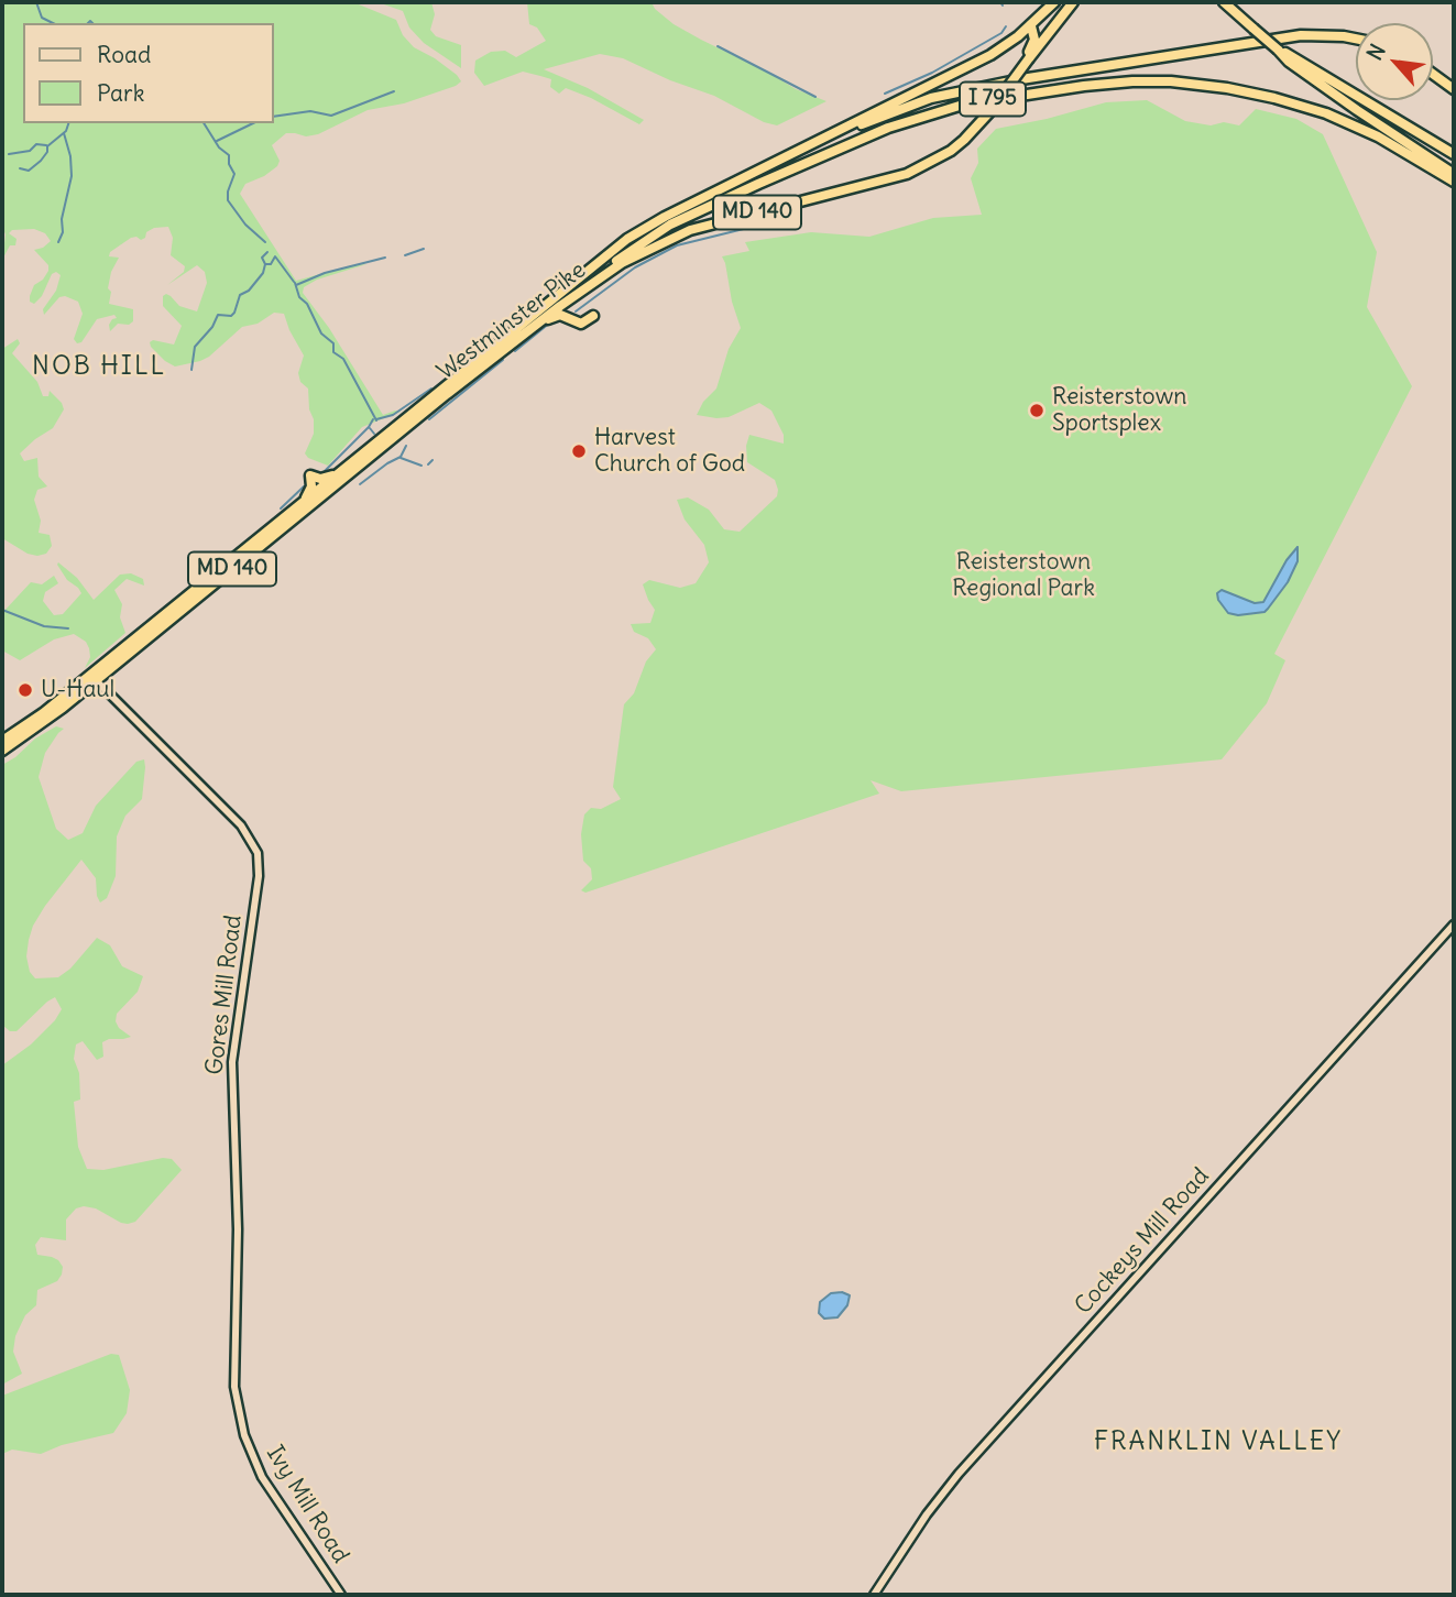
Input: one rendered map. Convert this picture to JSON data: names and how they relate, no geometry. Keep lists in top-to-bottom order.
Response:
{
  "streets": {
    "highway": ["I 795", "MD 140", "Westminster Pike"],
    "street": ["Gores Mill Road", "Cockeys Mill Road", "Ivy Mill Road"]
  },
  "crossings": [
    ["I 795", "Westminster Pike"],
    ["Westminster Pike", "Gores Mill Road"],
    ["Gores Mill Road", "Ivy Mill Road"]
  ],
  "districts": ["NOB HILL", "FRANKLIN VALLEY"],
  "parks": ["Reisterstown Regional Park"],
  "places": ["Reisterstown Sportsplex", "Harvest Church of God", "U-Haul"],
  "legend": ["Road", "Park"],
  "north": "top left"
}
